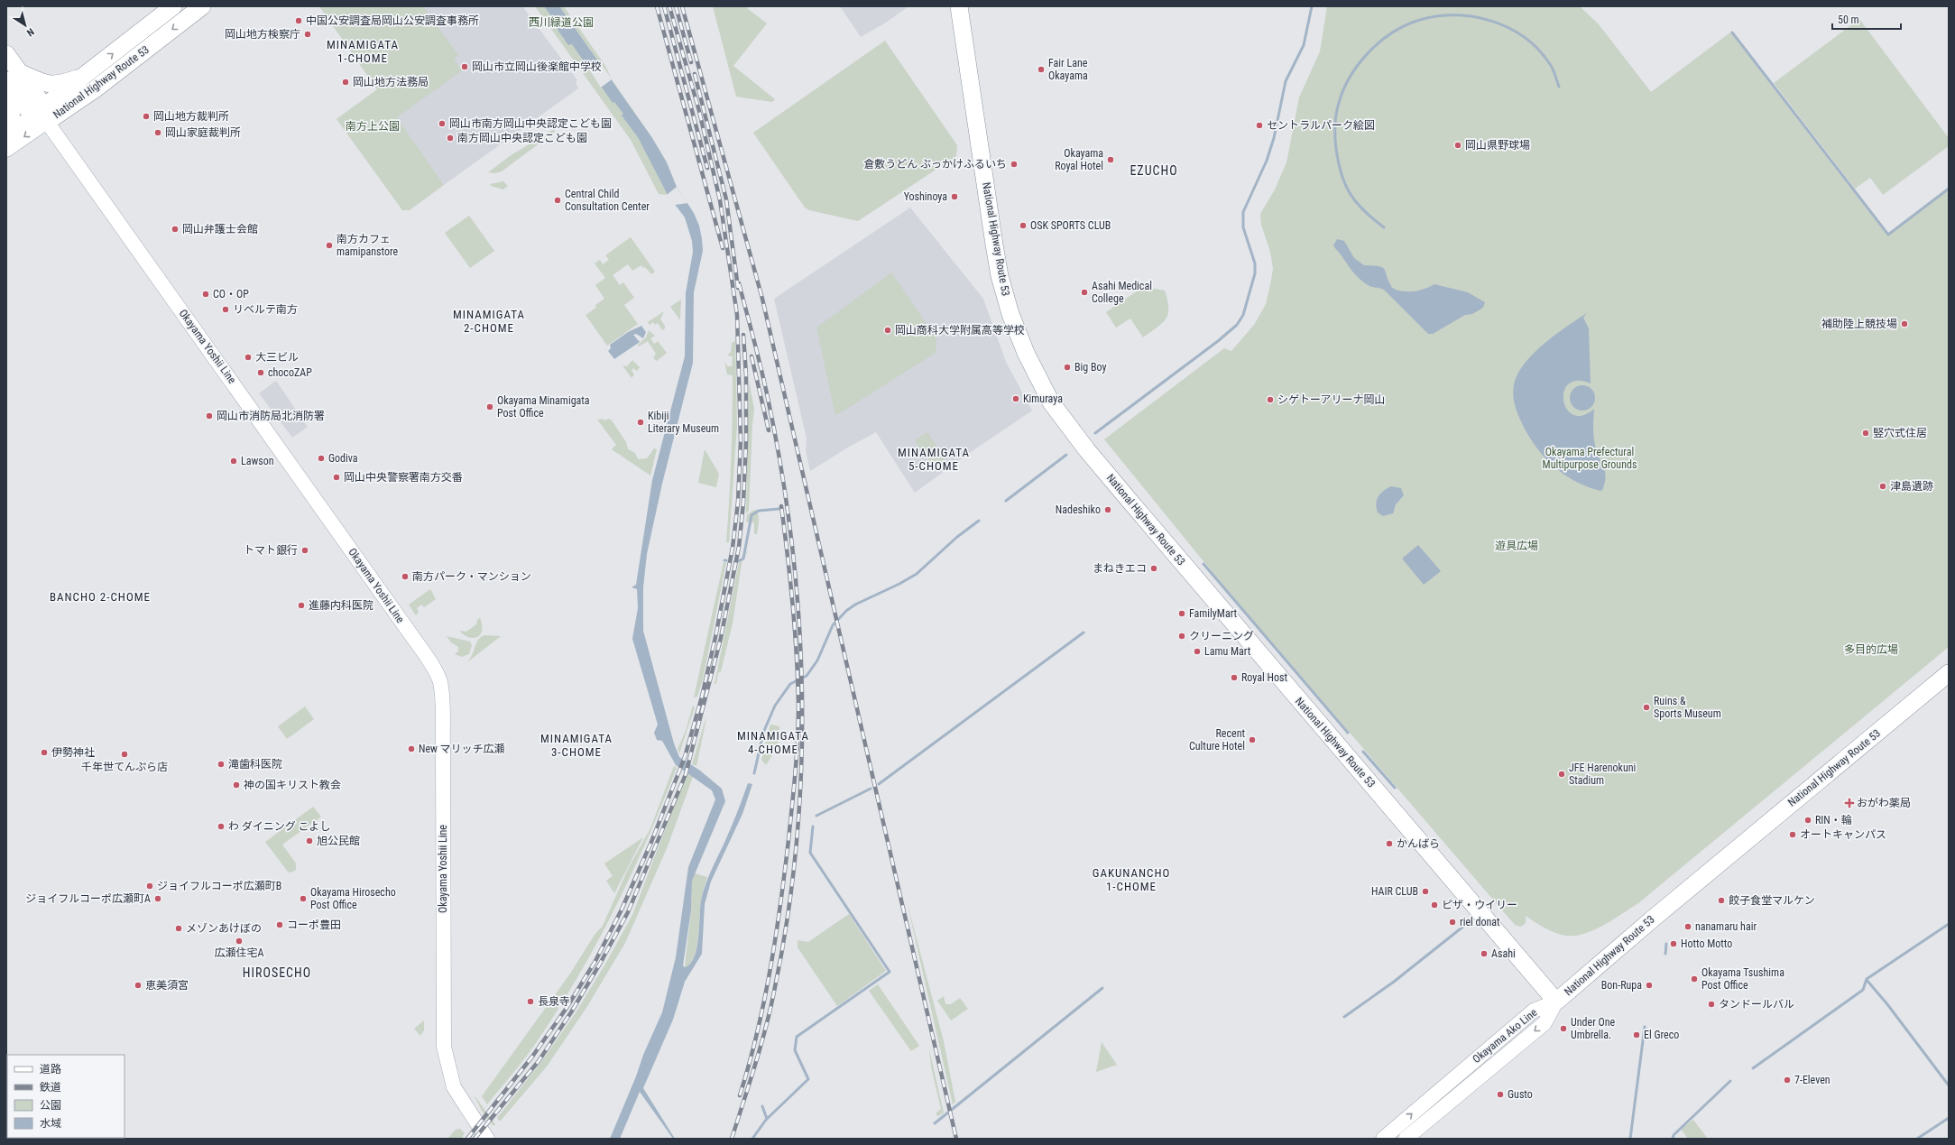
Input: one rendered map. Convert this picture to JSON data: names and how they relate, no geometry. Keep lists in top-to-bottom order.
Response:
{
  "streets": {
    "highway": ["National Highway Route 53"],
    "main road": ["Okayama Yoshii Line", "Okayama Ako Line"]
  },
  "crossings": [
    ["National Highway Route 53", "Okayama Yoshii Line"],
    ["National Highway Route 53", "Okayama Ako Line"]
  ],
  "districts": [
    "MINAMIGATA 1-CHOME",
    "EZUCHO",
    "MINAMIGATA 2-CHOME",
    "MINAMIGATA 5-CHOME",
    "BANCHO 2-CHOME",
    "MINAMIGATA 4-CHOME",
    "MINAMIGATA 3-CHOME",
    "GAKUNANCHO 1-CHOME",
    "HIROSECHO"
  ],
  "parks": [
    "西川緑道公園",
    "南方上公園",
    "Okayama Prefectural Multipurpose Grounds",
    "遊具広場",
    "多目的広場"
  ],
  "places": {
    "other": [
      "中国公安調査局岡山公安調査事務所",
      "岡山地方検察庁",
      "岡山市立岡山後楽館中学校",
      "Fair Lane Okayama",
      "岡山地方法務局",
      "岡山地方裁判所",
      "岡山市南方岡山中央認定こども園",
      "セントラルパーク絵図",
      "岡山家庭裁判所",
      "南方岡山中央認定こども園",
      "岡山県野球場",
      "Okayama Royal Hotel",
      "倉敷うどん ぶっかけふるいち",
      "Yoshinoya",
      "Central Child Consultation Center",
      "OSK SPORTS CLUB",
      "岡山弁護士会館",
      "南方カフェ mamipanstore",
      "Asahi Medical College",
      "CO・OP",
      "リベルテ南方",
      "補助陸上競技場",
      "岡山商科大学附属高等学校",
      "大三ビル",
      "Big Boy",
      "chocoZAP",
      "Kimuraya",
      "シゲトーアリーナ岡山",
      "Okayama Minamigata Post Office",
      "岡山市消防局北消防署",
      "Kibiji Literary Museum",
      "竪穴式住居",
      "Godiva",
      "Lawson",
      "岡山中央警察署南方交番",
      "津島遺跡",
      "Nadeshiko",
      "トマト銀行",
      "まねきエコ",
      "南方パーク・マンション",
      "進藤内科医院",
      "FamilyMart",
      "クリーニング",
      "Lamu Mart",
      "Royal Host",
      "Ruins & Sports Museum",
      "Recent Culture Hotel",
      "New マリッチ広瀬",
      "伊勢神社",
      "千年世てんぷら店",
      "滝歯科医院",
      "JFE Harenokuni Stadium",
      "神の国キリスト教会",
      "RIN・輪",
      "わ ダイニング こよし",
      "オートキャンパス",
      "旭公民館",
      "かんばら",
      "ジョイフルコーポ広瀬町B",
      "HAIR CLUB",
      "ジョイフルコーポ広瀬町A",
      "Okayama Hirosecho Post Office",
      "餃子食堂マルケン",
      "ピザ・ウイリー",
      "riel donat",
      "コーポ豊田",
      "nanamaru hair",
      "メゾンあけぼの",
      "広瀬住宅A",
      "Hotto Motto",
      "Asahi",
      "Okayama Tsushima Post Office",
      "恵美須宮",
      "Bon-Rupa",
      "長泉寺",
      "タンドールバル",
      "Under One Umbrella.",
      "El Greco",
      "7-Eleven",
      "Gusto"
    ],
    "health": ["おがわ薬局"]
  },
  "legend": [
    "道路",
    "鉄道",
    "公園",
    "水域"
  ],
  "scale_bar": "50 m",
  "north": "bottom right"
}
